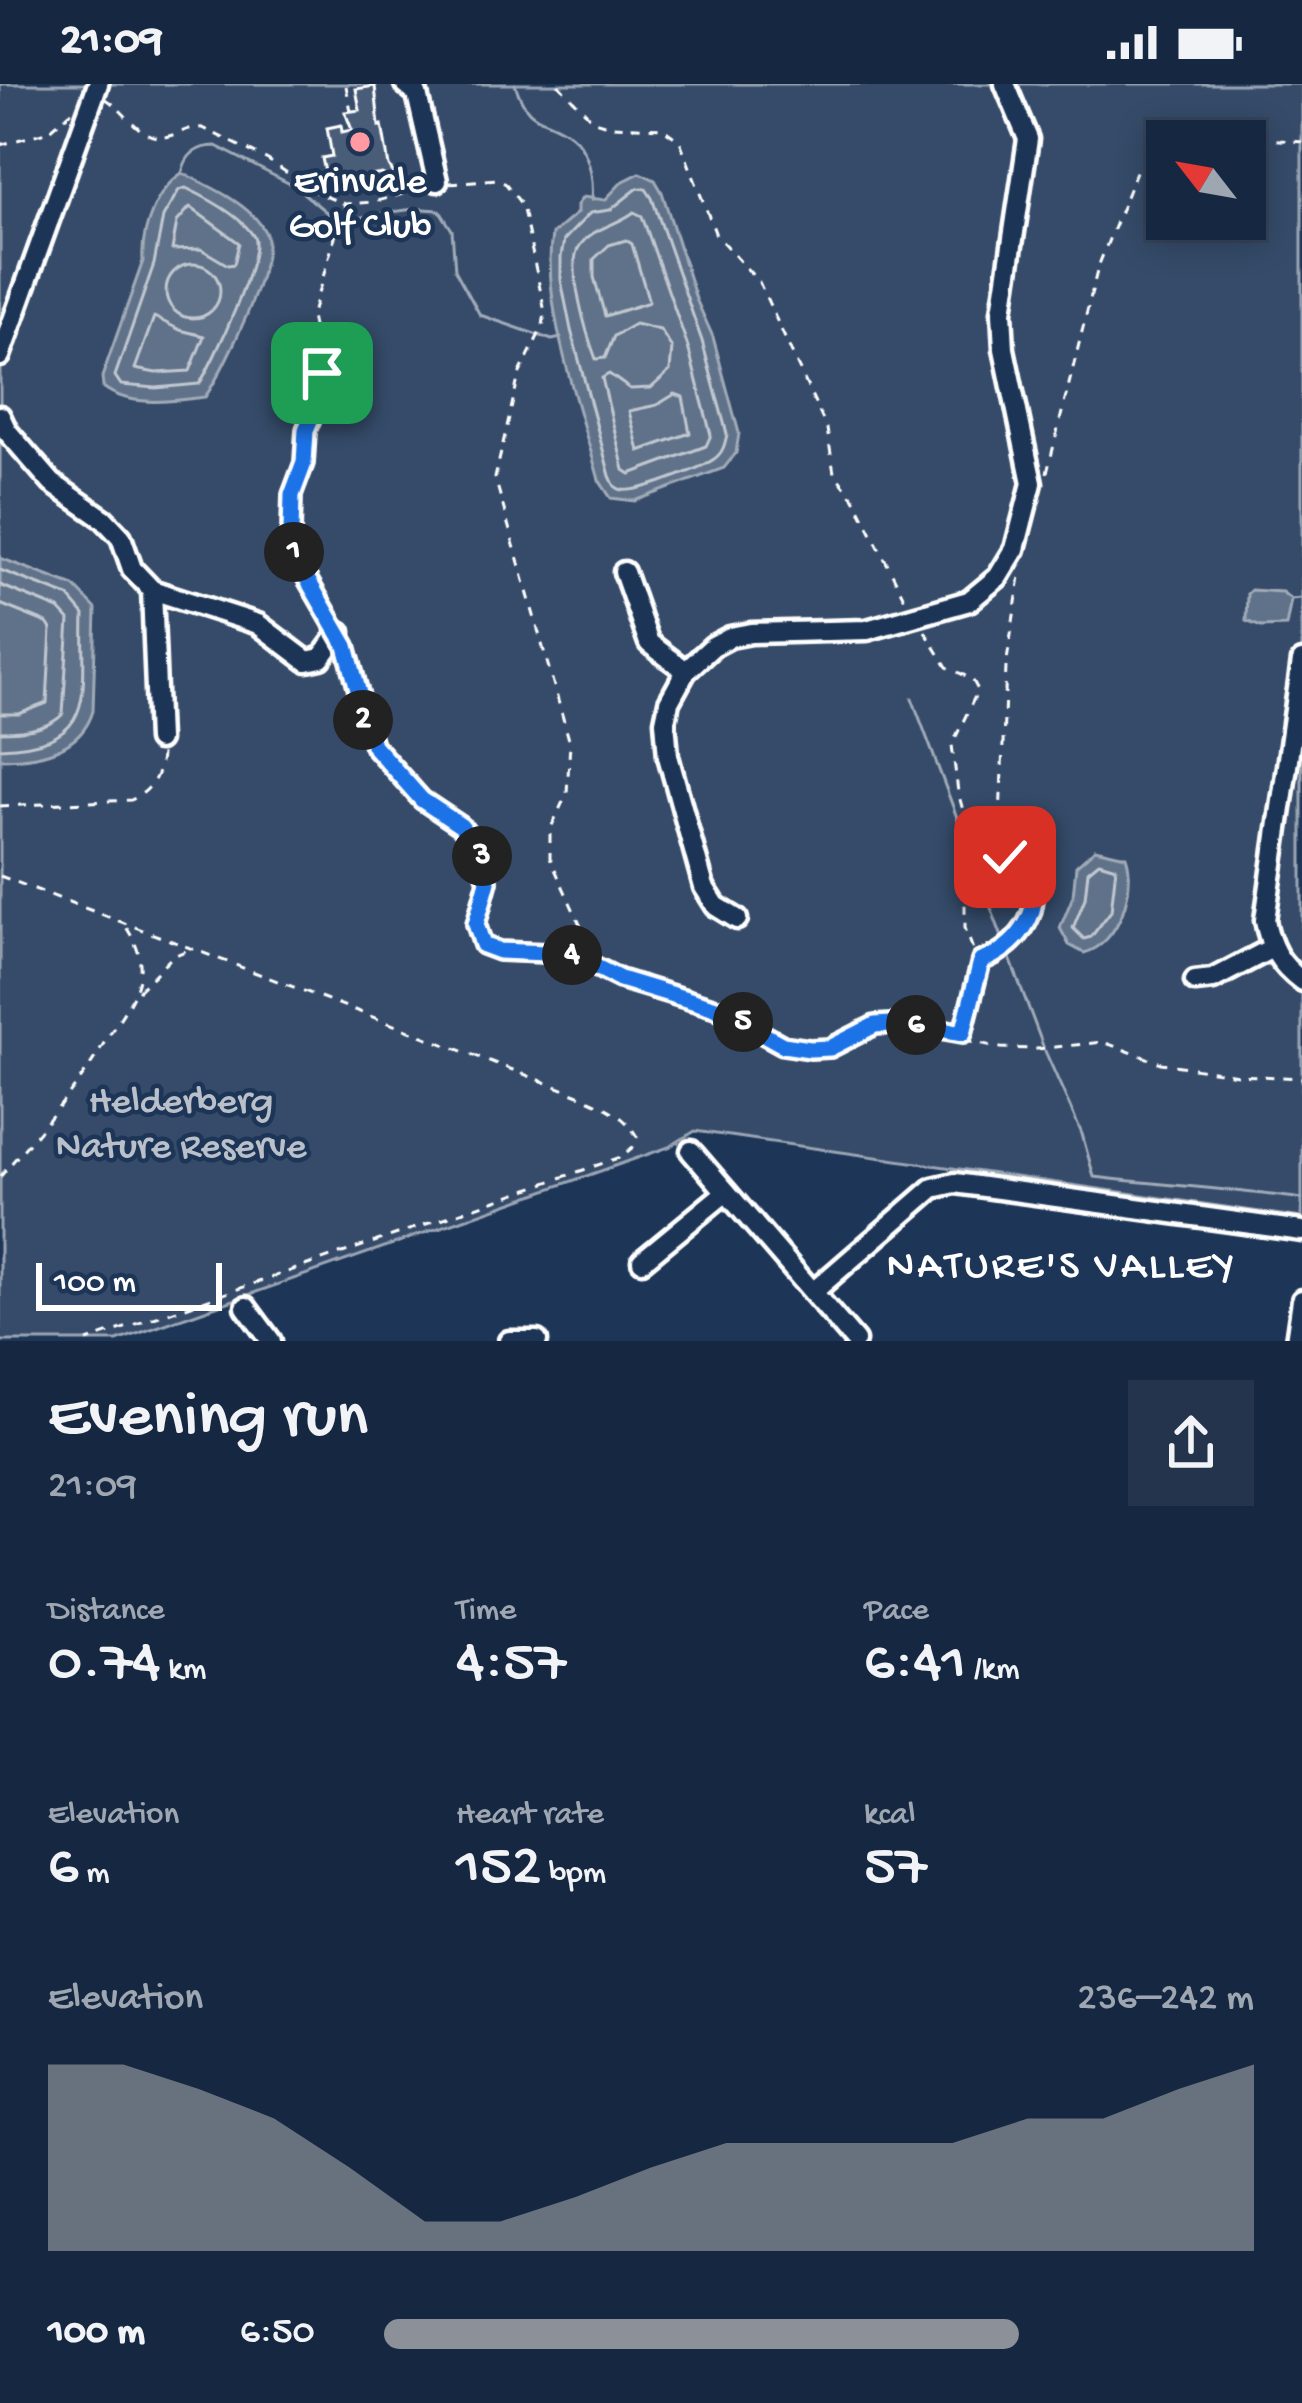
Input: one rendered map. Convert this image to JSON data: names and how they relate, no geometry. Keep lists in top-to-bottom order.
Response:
{
  "districts": ["NATURE'S VALLEY"],
  "parks": ["Helderberg Nature Reserve"],
  "places": ["Erinvale Golf Club"],
  "scale_bar": "100 m",
  "north": "top left",
  "page": {
    "status": "21:09",
    "pins": [
      "1",
      "2",
      "3",
      "4",
      "5",
      "6"
    ],
    "scale": "100 m",
    "heading": ["Evening run", "21:09"],
    "stats": [
      ["Distance", "0.74 km"],
      ["Time", "4:57"],
      ["Pace", "6:41 /km"],
      ["Elevation", "6 m"],
      ["Heart rate", "152 bpm"],
      ["kcal", "57"]
    ],
    "chart": ["Elevation", "236–242 m"],
    "list": [
      {
        "name": "100 m",
        "note": "6:50"
      }
    ]
  }
}
